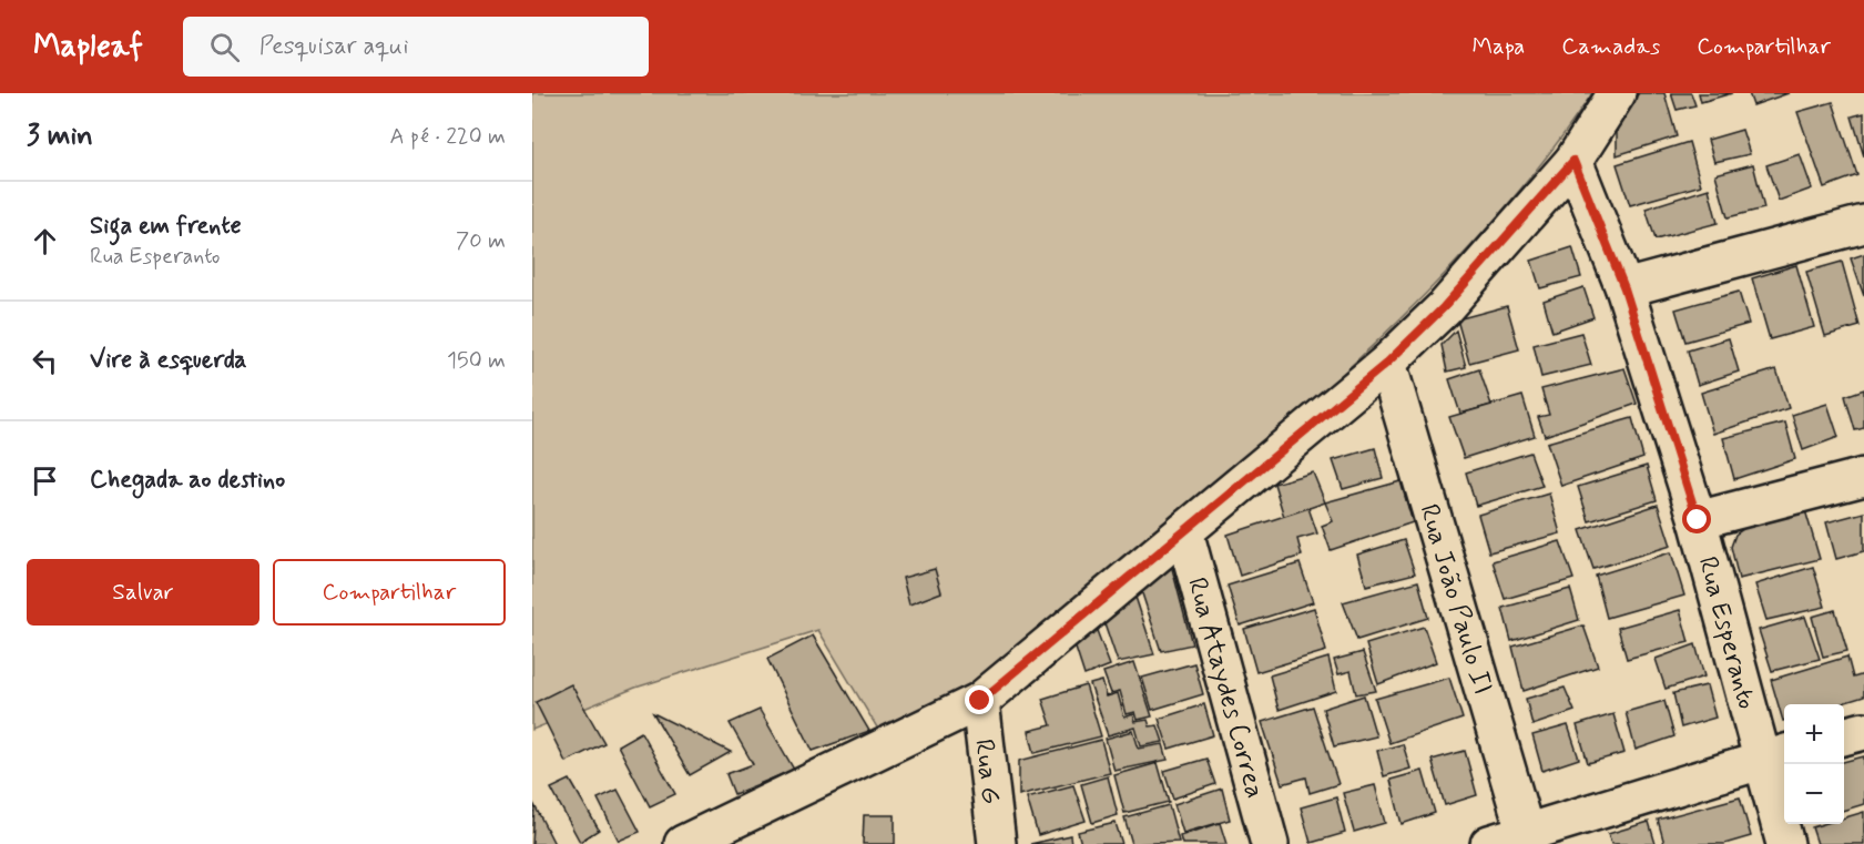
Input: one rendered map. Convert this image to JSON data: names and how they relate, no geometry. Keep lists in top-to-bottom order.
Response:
{
  "streets": {
    "street": [
      "Rua João Paulo II",
      "Rua Esperanto",
      "Rua Ataydes Correa",
      "Rua G"
    ]
  },
  "page": {
    "header": "Mapleaf",
    "search": "Pesquisar aqui",
    "nav": ["Mapa", "Camadas", "Compartilhar"],
    "heading": ["3 min", "A pé · 220 m"],
    "list": [
      ["Siga em frente", "Rua Esperanto", "70 m"],
      ["Vire à esquerda", "150 m"],
      "Chegada ao destino"
    ],
    "buttons": ["Salvar", "Compartilhar"],
    "map_buttons": ["+", "−"]
  }
}
